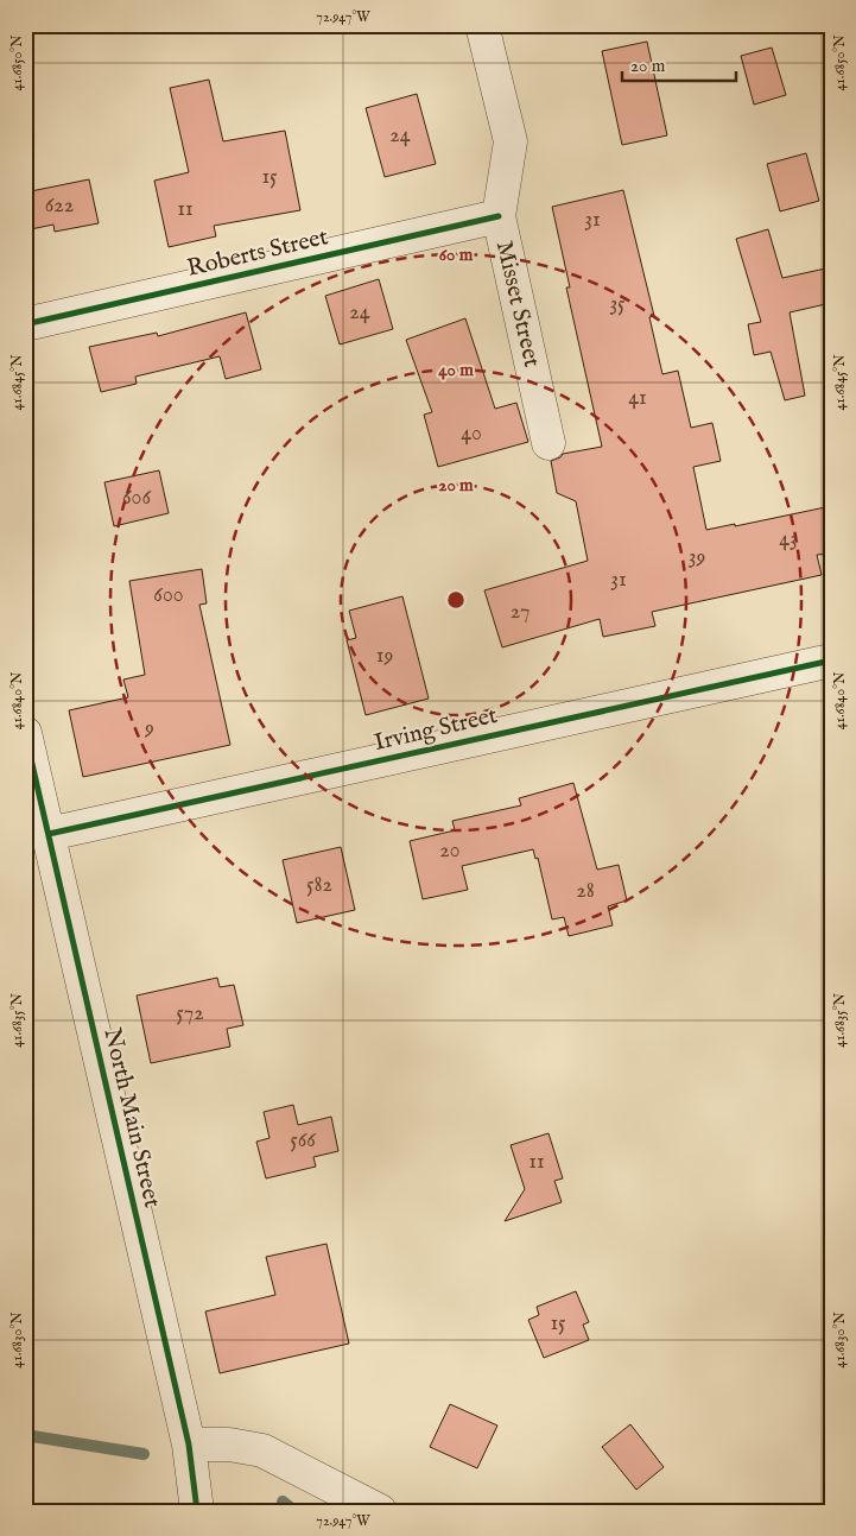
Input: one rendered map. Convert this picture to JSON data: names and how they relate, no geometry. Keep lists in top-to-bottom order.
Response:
{
  "streets": {
    "street": [
      "Roberts Street",
      "Misset Street",
      "Irving Street",
      "North Main Street"
    ]
  },
  "crossings": [
    ["Roberts Street", "Misset Street"],
    ["Irving Street", "North Main Street"]
  ],
  "house_numbers": [
    "24",
    "15",
    "622",
    "11",
    "31",
    "35",
    "24",
    "41",
    "40",
    "606",
    "43",
    "39",
    "31",
    "600",
    "27",
    "19",
    "9",
    "20",
    "582",
    "28",
    "572",
    "566",
    "11",
    "15"
  ],
  "scale_bar": "20 m",
  "coordinates": [
    "72.947°W",
    "41.6850°N",
    "41.6845°N",
    "41.6840°N",
    "41.6835°N",
    "41.6830°N"
  ],
  "rings": ["60 m", "40 m", "20 m"]
}
